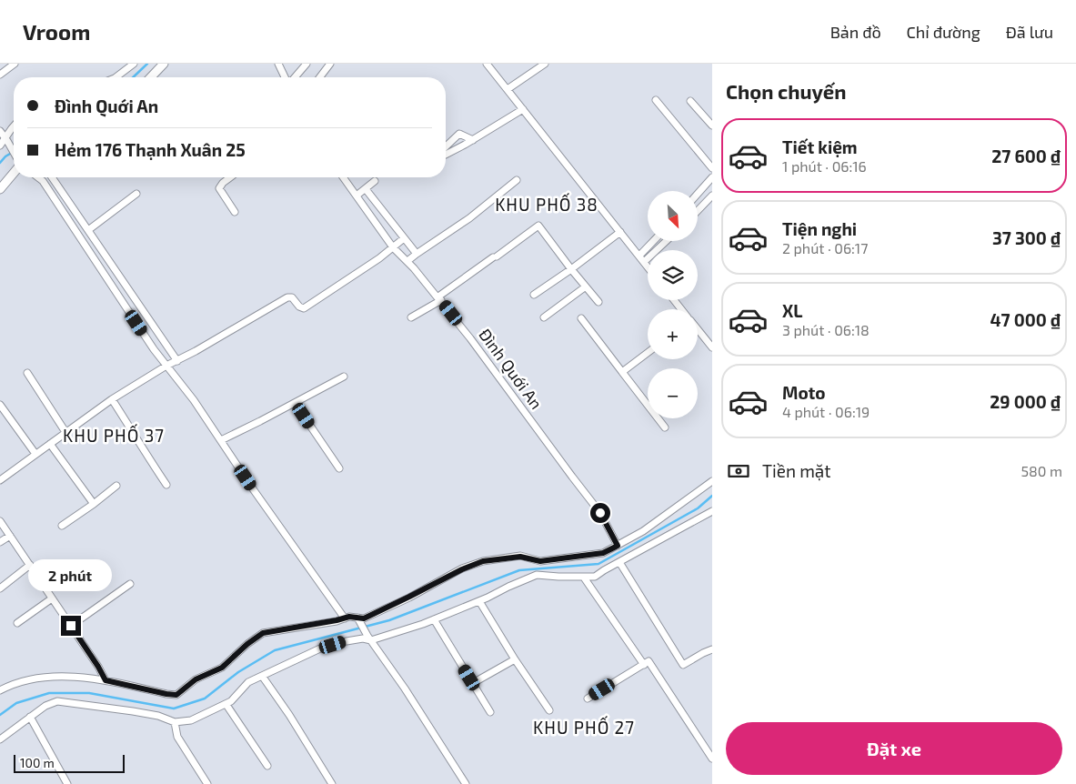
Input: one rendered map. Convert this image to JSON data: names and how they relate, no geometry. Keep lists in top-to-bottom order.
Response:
{
  "streets": {
    "street": ["Đình Quới An"]
  },
  "districts": ["KHU PHỐ 38", "KHU PHỐ 37", "KHU PHỐ 27"],
  "scale_bar": "100 m",
  "north": "bottom right",
  "page": {
    "header": "Vroom",
    "nav": ["Bản đồ", "Chỉ đường", "Đã lưu"],
    "heading": "Chọn chuyến",
    "banner": ["Đình Quới An", "Hẻm 176 Thạnh Xuân 25"],
    "list": [
      {
        "name": "Tiết kiệm",
        "note": "1 phút · 06:16",
        "value": "27 600 ₫"
      },
      {
        "name": "Tiện nghi",
        "note": "2 phút · 06:17",
        "value": "37 300 ₫"
      },
      {
        "name": "XL",
        "note": "3 phút · 06:18",
        "value": "47 000 ₫"
      },
      {
        "name": "Moto",
        "note": "4 phút · 06:19",
        "value": "29 000 ₫"
      }
    ],
    "map_buttons": ["+", "−"],
    "pay": ["Tiền mặt", "580 m"],
    "bubble": "2 phút",
    "buttons": "Đặt xe",
    "scale": "100 m"
  }
}
